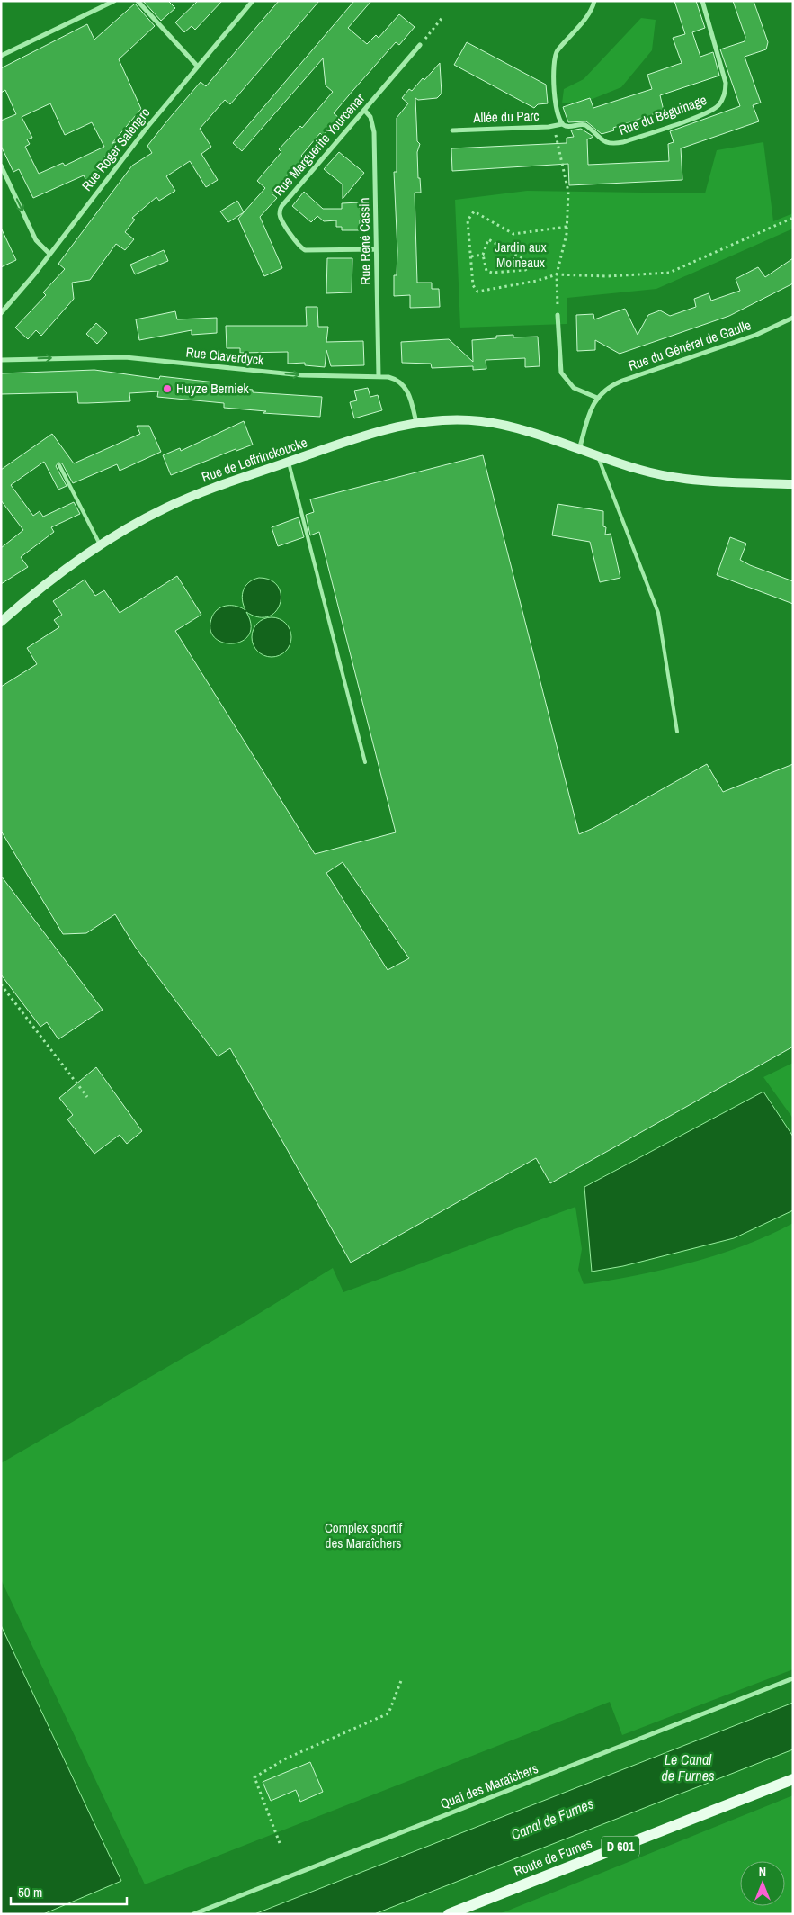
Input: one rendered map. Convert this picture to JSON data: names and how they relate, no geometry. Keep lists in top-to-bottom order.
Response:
{
  "streets": {
    "main road": ["Rue de Leffrinckoucke", "D 601", "Route de Furnes"],
    "street": [
      "Rue du Béguinage",
      "Allée du Parc",
      "Rue Marguerite Yourcenar",
      "Rue Roger Salengro",
      "Rue René Cassin",
      "Rue du Général de Gaulle",
      "Rue Claverdyck",
      "Quai des Maraîchers"
    ]
  },
  "crossings": [
    ["Rue du Béguinage", "Allée du Parc"],
    ["Rue Marguerite Yourcenar", "Rue René Cassin"],
    ["Rue René Cassin", "Rue Claverdyck"],
    ["Rue du Général de Gaulle", "Rue de Leffrinckoucke"],
    ["Rue Claverdyck", "Rue de Leffrinckoucke"]
  ],
  "one_way": ["Rue Claverdyck"],
  "water": ["Le Canal de Furnes", "Canal de Furnes"],
  "parks": ["Jardin aux Moineaux", "Complex sportif des Maraîchers"],
  "places": ["Huyze Berniek"],
  "scale_bar": "50 m",
  "north": "top"
}
